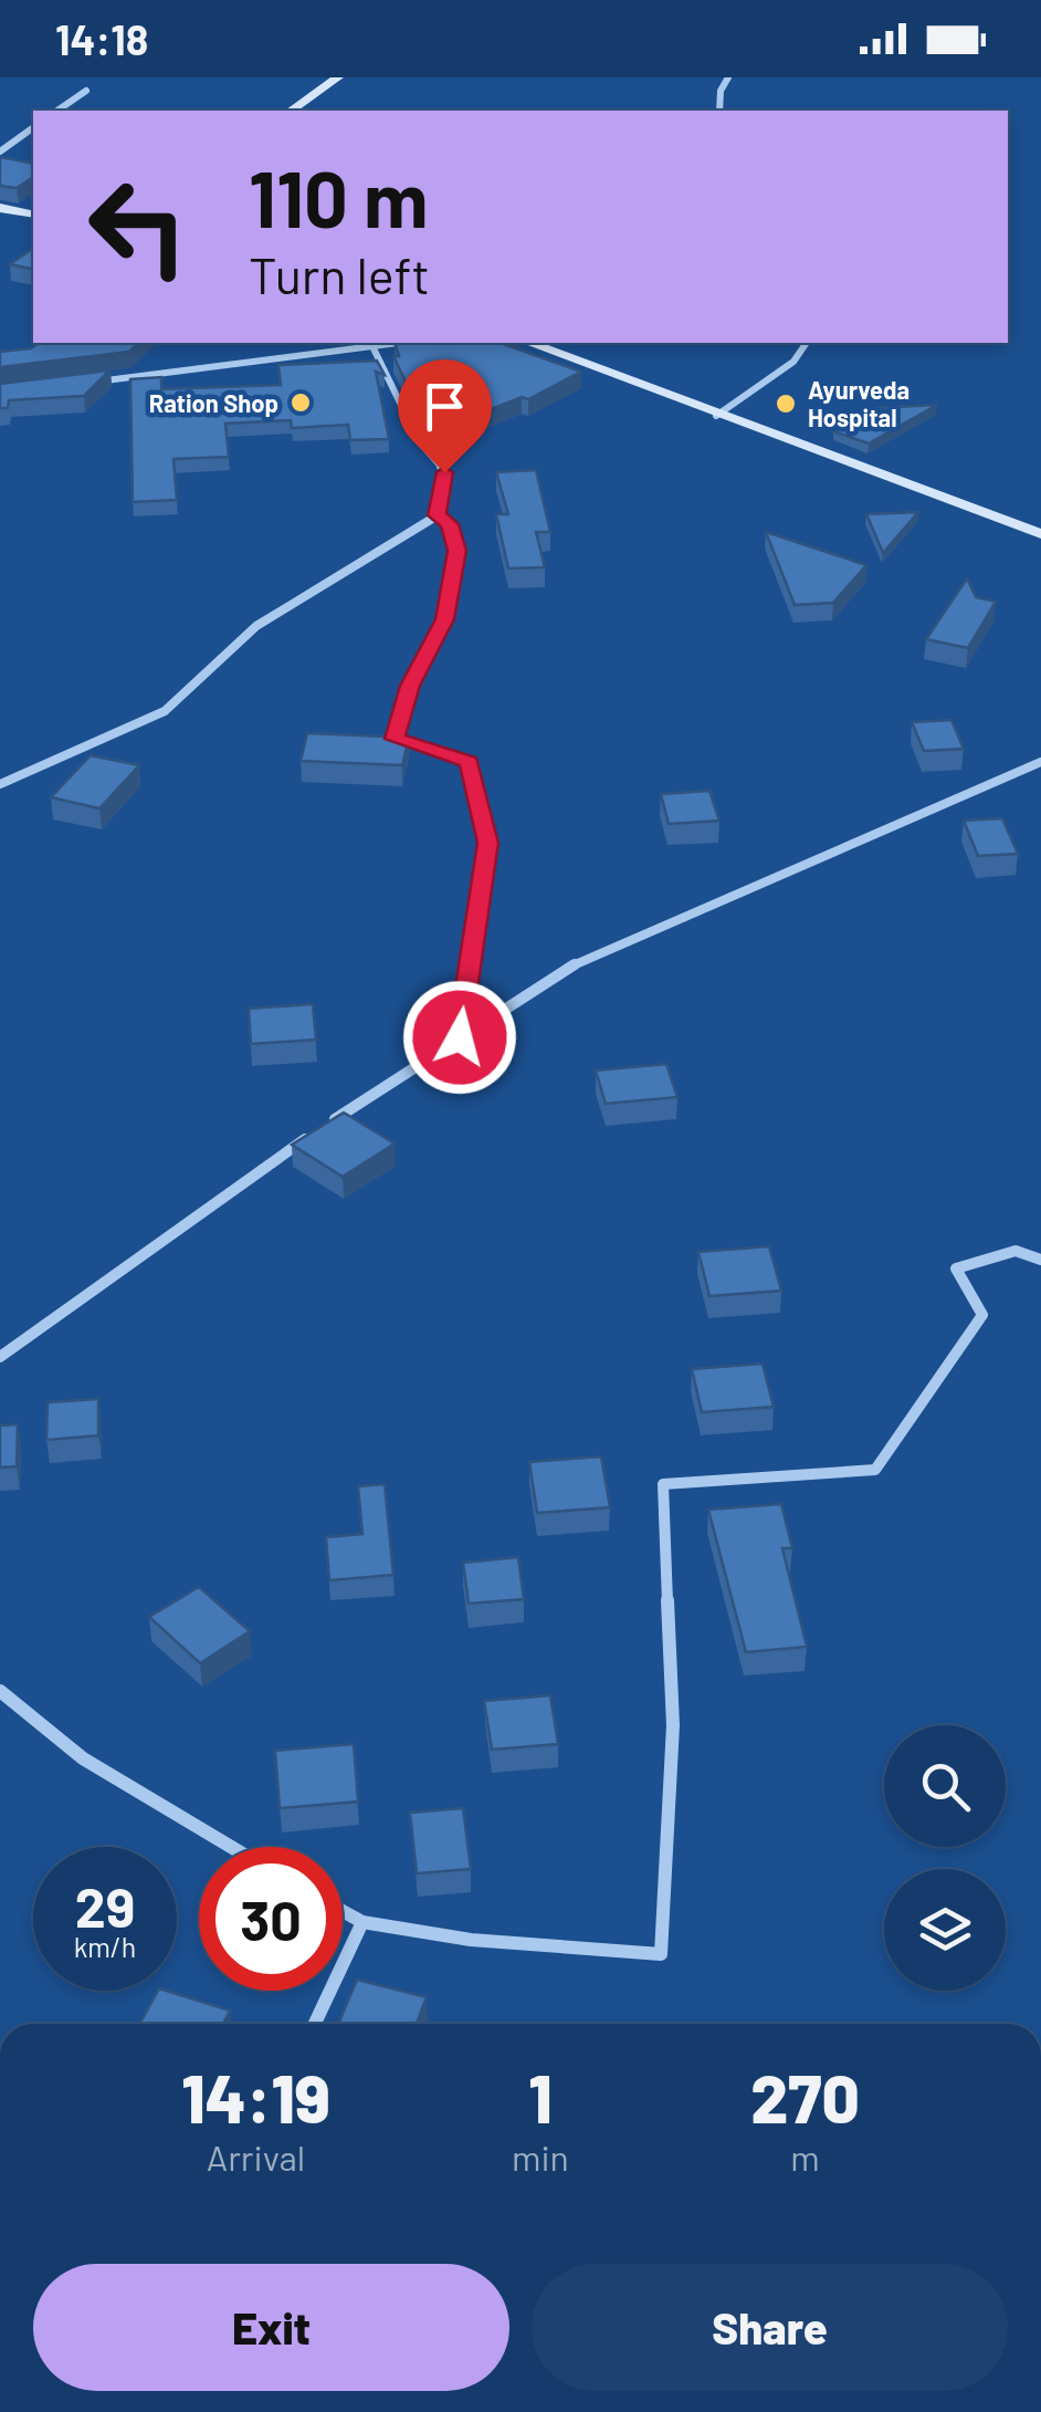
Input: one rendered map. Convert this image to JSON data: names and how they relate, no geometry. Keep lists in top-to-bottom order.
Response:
{
  "places": ["Ration Shop", "Ayurveda Hospital"],
  "page": {
    "status": "14:18",
    "turn": ["110 m", "Turn left"],
    "speed": "29 km/h",
    "limit": "30",
    "eta": [
      "14:19",
      "Arrival",
      "1",
      "min",
      "270",
      "m"
    ],
    "buttons": ["Exit", "Share"]
  }
}
